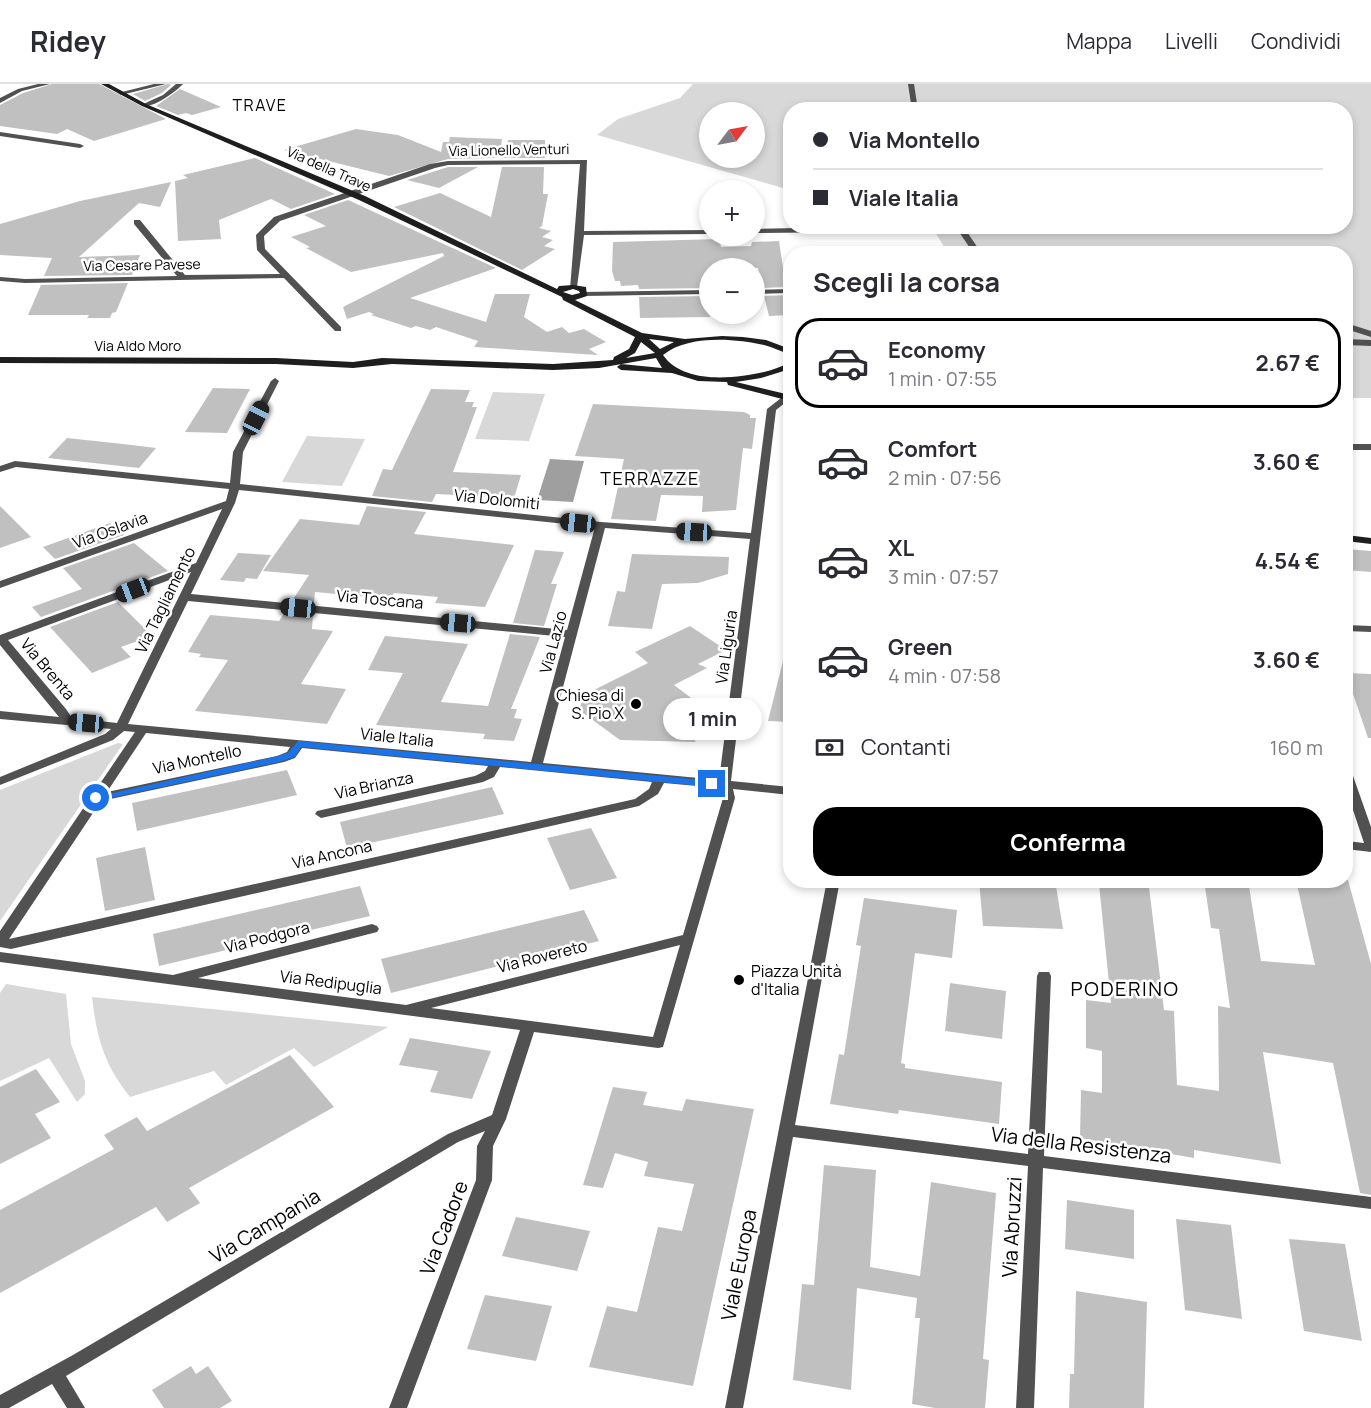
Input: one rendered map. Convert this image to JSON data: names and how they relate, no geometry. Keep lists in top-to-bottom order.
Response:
{
  "streets": {
    "main road": ["Via della Trave", "Via Aldo Moro"],
    "street": [
      "Via Lionello Venturi",
      "Via Cesare Pavese",
      "Via Dolomiti",
      "Via Oslavia",
      "Via Toscana",
      "Via Tagliamento",
      "Via Lazio",
      "Via Liguria",
      "Via Brenta",
      "Viale Italia",
      "Via Montello",
      "Via Brianza",
      "Via Ancona",
      "Via Podgora",
      "Via Rovereto",
      "Via Redipuglia",
      "Via della Resistenza",
      "Via Campania",
      "Via Abruzzi",
      "Via Cadore",
      "Viale Europa"
    ]
  },
  "crossings": [
    ["Via Lionello Venturi", "Via della Trave"],
    ["Via della Trave", "Via Aldo Moro"],
    ["Via Dolomiti", "Via Tagliamento"],
    ["Via Dolomiti", "Via Lazio"],
    ["Via Dolomiti", "Via Liguria"],
    ["Via Oslavia", "Via Tagliamento"],
    ["Via Toscana", "Via Tagliamento"],
    ["Via Toscana", "Via Lazio"],
    ["Via Tagliamento", "Viale Italia"],
    ["Via Lazio", "Viale Italia"],
    ["Via Liguria", "Viale Italia"],
    ["Via Liguria", "Via Rovereto"],
    ["Via Liguria", "Via Redipuglia"],
    ["Via Brenta", "Viale Italia"],
    ["Viale Italia", "Via Montello"],
    ["Viale Italia", "Via Brianza"],
    ["Viale Italia", "Via Ancona"],
    ["Via Podgora", "Via Redipuglia"],
    ["Via Rovereto", "Via Redipuglia"],
    ["Via Redipuglia", "Via Cadore"],
    ["Via della Resistenza", "Via Abruzzi"],
    ["Via della Resistenza", "Viale Europa"],
    ["Via Campania", "Via Cadore"]
  ],
  "districts": ["TRAVE", "TERRAZZE", "PODERINO"],
  "places": ["Chiesa di S. Pio X", "Piazza Unità d'Italia"],
  "north": "top right",
  "page": {
    "header": "Ridey",
    "nav": ["Mappa", "Livelli", "Condividi"],
    "map_buttons": ["+", "−"],
    "banner": ["Via Montello", "Viale Italia"],
    "heading": "Scegli la corsa",
    "list": [
      {
        "name": "Economy",
        "note": "1 min · 07:55",
        "value": "2.67 €"
      },
      {
        "name": "Comfort",
        "note": "2 min · 07:56",
        "value": "3.60 €"
      },
      {
        "name": "XL",
        "note": "3 min · 07:57",
        "value": "4.54 €"
      },
      {
        "name": "Green",
        "note": "4 min · 07:58",
        "value": "3.60 €"
      }
    ],
    "bubble": "1 min",
    "pay": ["Contanti", "160 m"],
    "buttons": "Conferma"
  }
}
